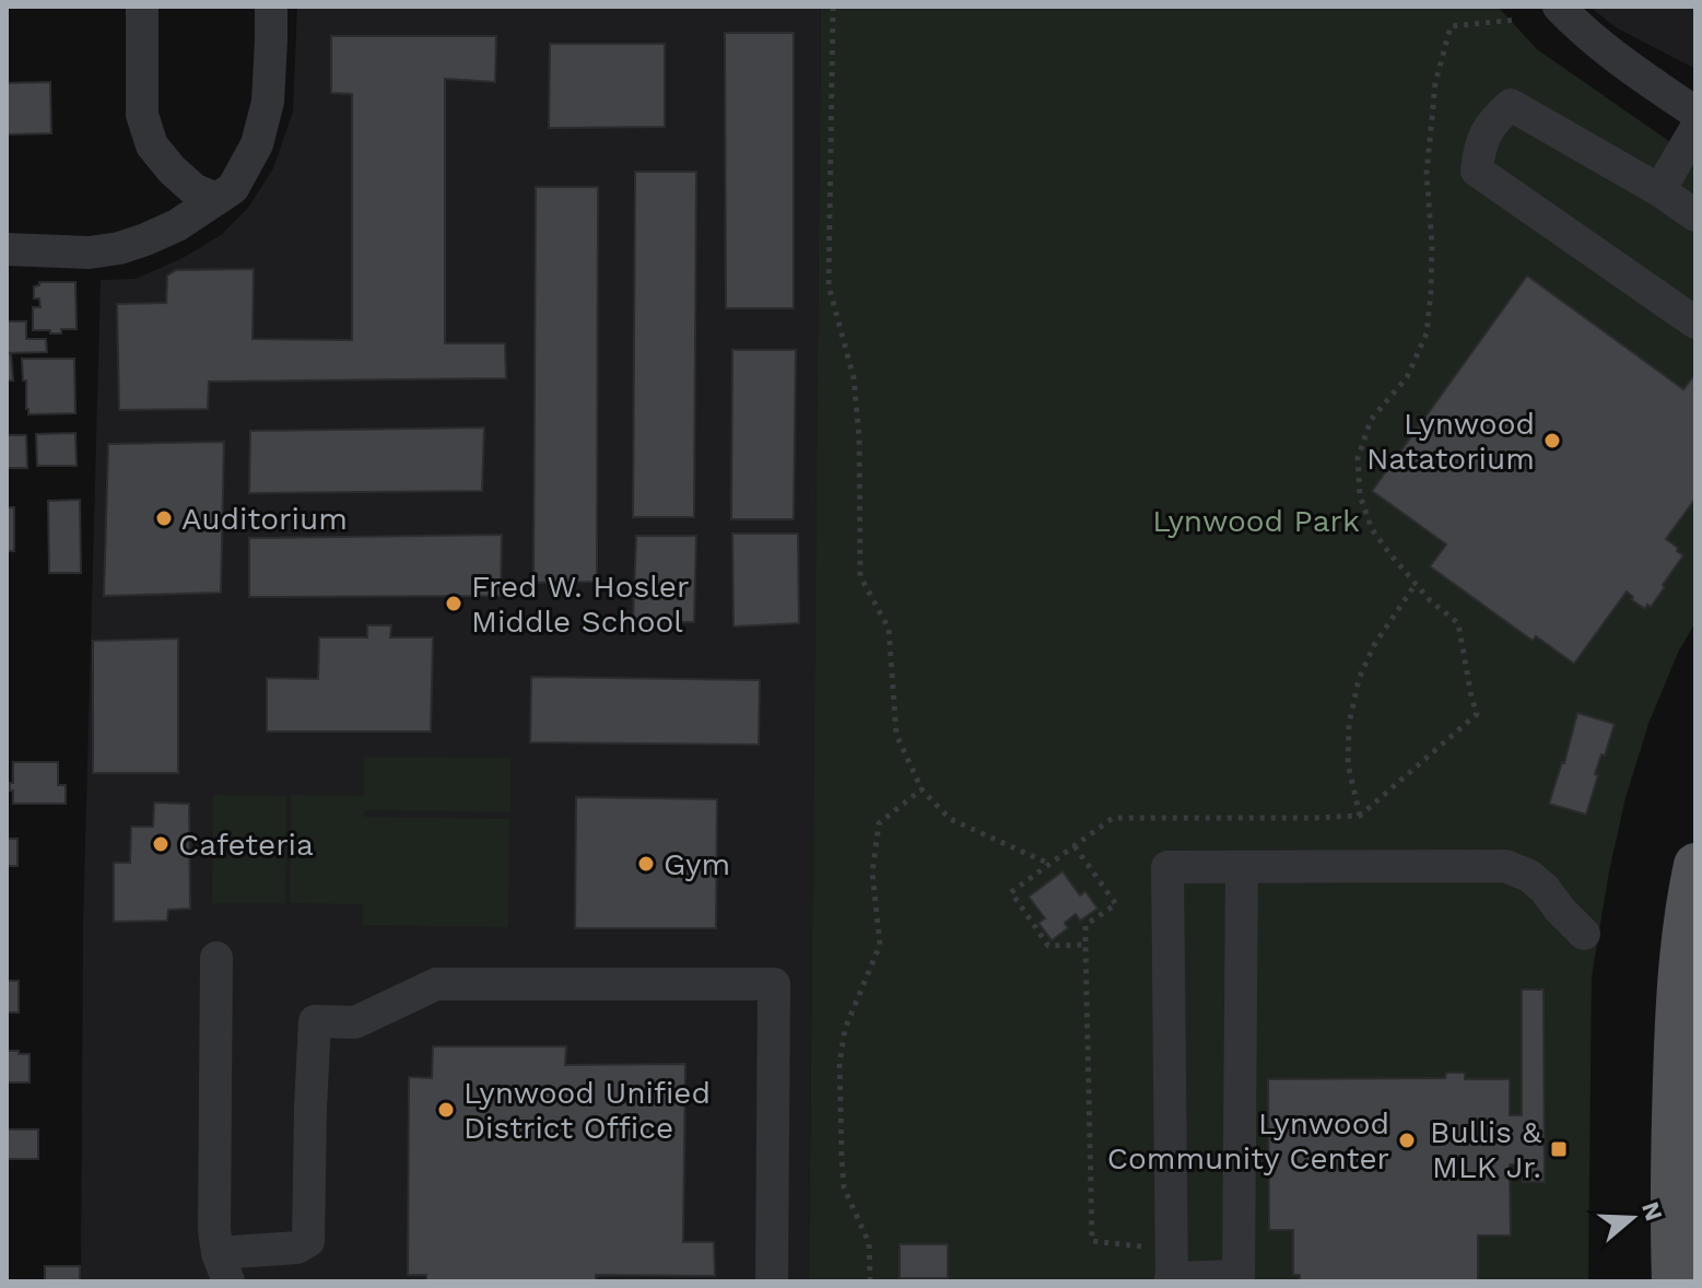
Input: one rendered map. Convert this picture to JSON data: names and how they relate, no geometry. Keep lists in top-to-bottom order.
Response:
{
  "parks": ["Lynwood Park"],
  "places": {
    "other": [
      "Lynwood Natatorium",
      "Auditorium",
      "Fred W. Hosler Middle School",
      "Cafeteria",
      "Gym",
      "Lynwood Unified District Office",
      "Lynwood Community Center"
    ],
    "transit": ["Bullis & MLK Jr."]
  },
  "north": "right"
}
